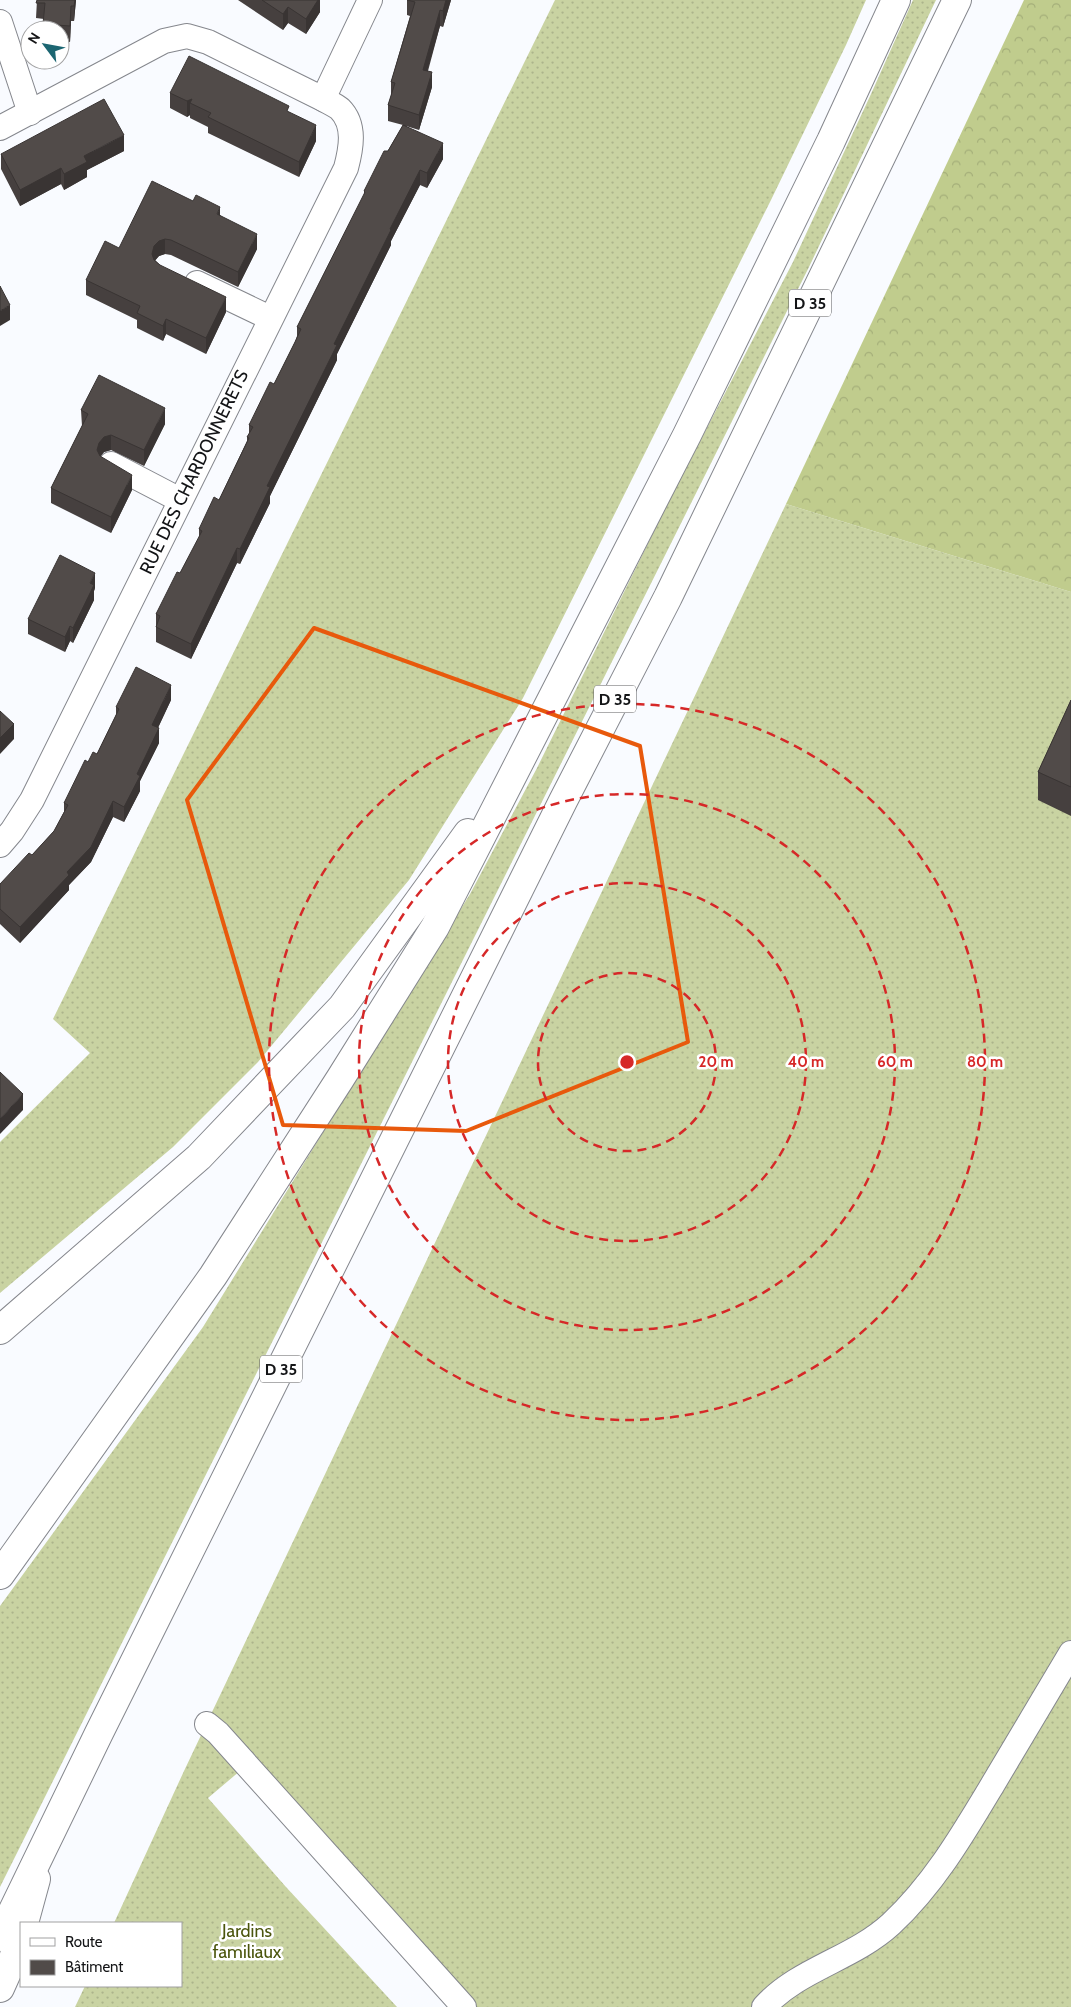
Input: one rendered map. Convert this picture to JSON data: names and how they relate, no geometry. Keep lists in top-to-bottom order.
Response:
{
  "streets": {
    "main road": ["D 35"],
    "street": ["RUE DES CHARDONNERETS"]
  },
  "parks": ["Jardins familiaux"],
  "legend": ["Route", "Bâtiment"],
  "north": "top left",
  "rings": [
    "20 m",
    "40 m",
    "60 m",
    "80 m"
  ]
}
